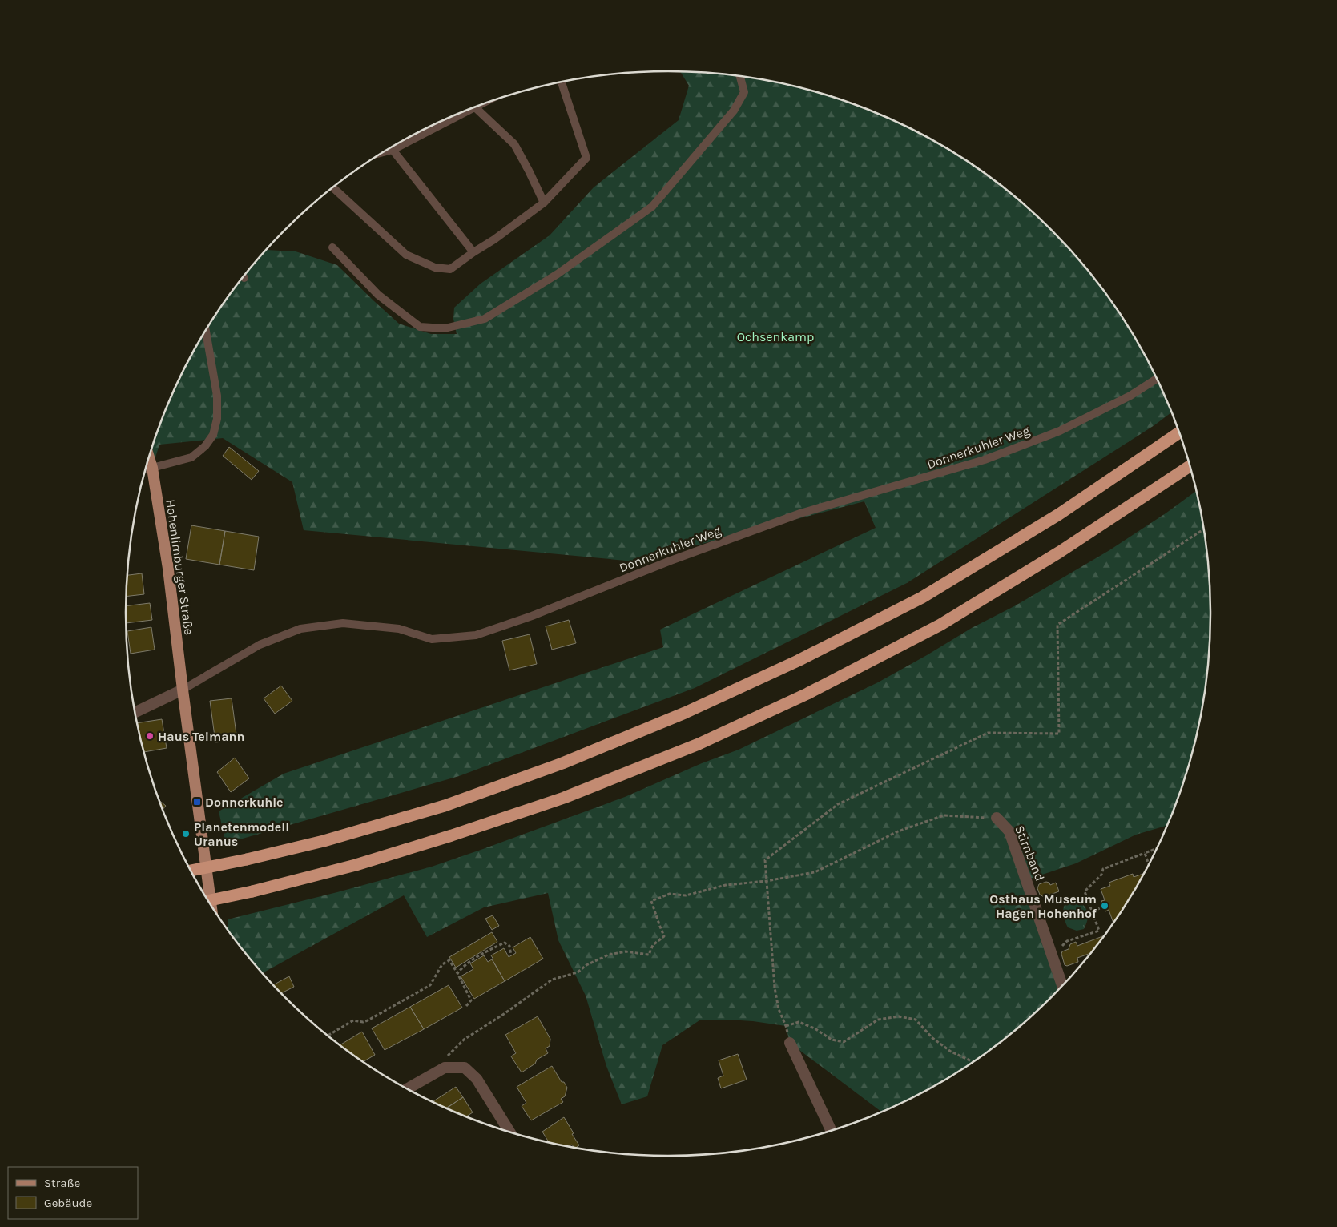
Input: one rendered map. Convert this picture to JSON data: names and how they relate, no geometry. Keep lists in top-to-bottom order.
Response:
{
  "streets": {
    "main road": ["Hohenlimburger Straße"],
    "street": ["Stirnband"],
    "lane": ["Donnerkuhler Weg"]
  },
  "crossings": [
    ["Donnerkuhler Weg", "Hohenlimburger Straße"]
  ],
  "parks": ["Ochsenkamp"],
  "places": {
    "other": ["Haus Teimann", "Planetenmodell Uranus", "Osthaus Museum Hagen Hohenhof"],
    "transit": ["Donnerkuhle"]
  },
  "legend": ["Straße", "Gebäude"]
}
